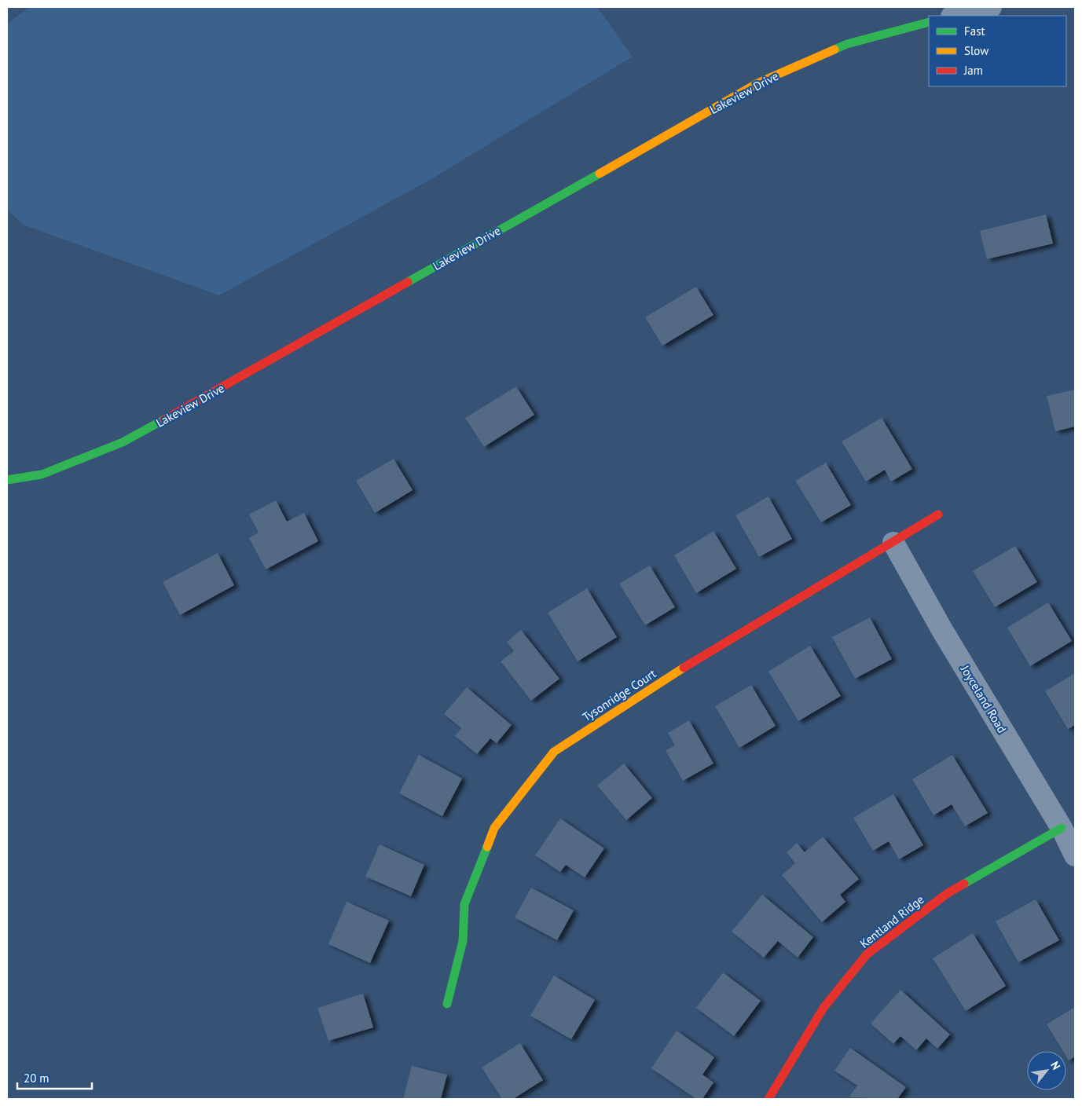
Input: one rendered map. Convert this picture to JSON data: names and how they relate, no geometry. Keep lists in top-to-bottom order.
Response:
{
  "streets": {
    "street": [
      "Lakeview Drive",
      "Tysonridge Court",
      "Joyceland Road",
      "Kentland Ridge"
    ]
  },
  "crossings": [
    ["Tysonridge Court", "Joyceland Road"],
    ["Joyceland Road", "Kentland Ridge"]
  ],
  "legend": ["Fast", "Slow", "Jam"],
  "scale_bar": "20 m",
  "north": "top right"
}
